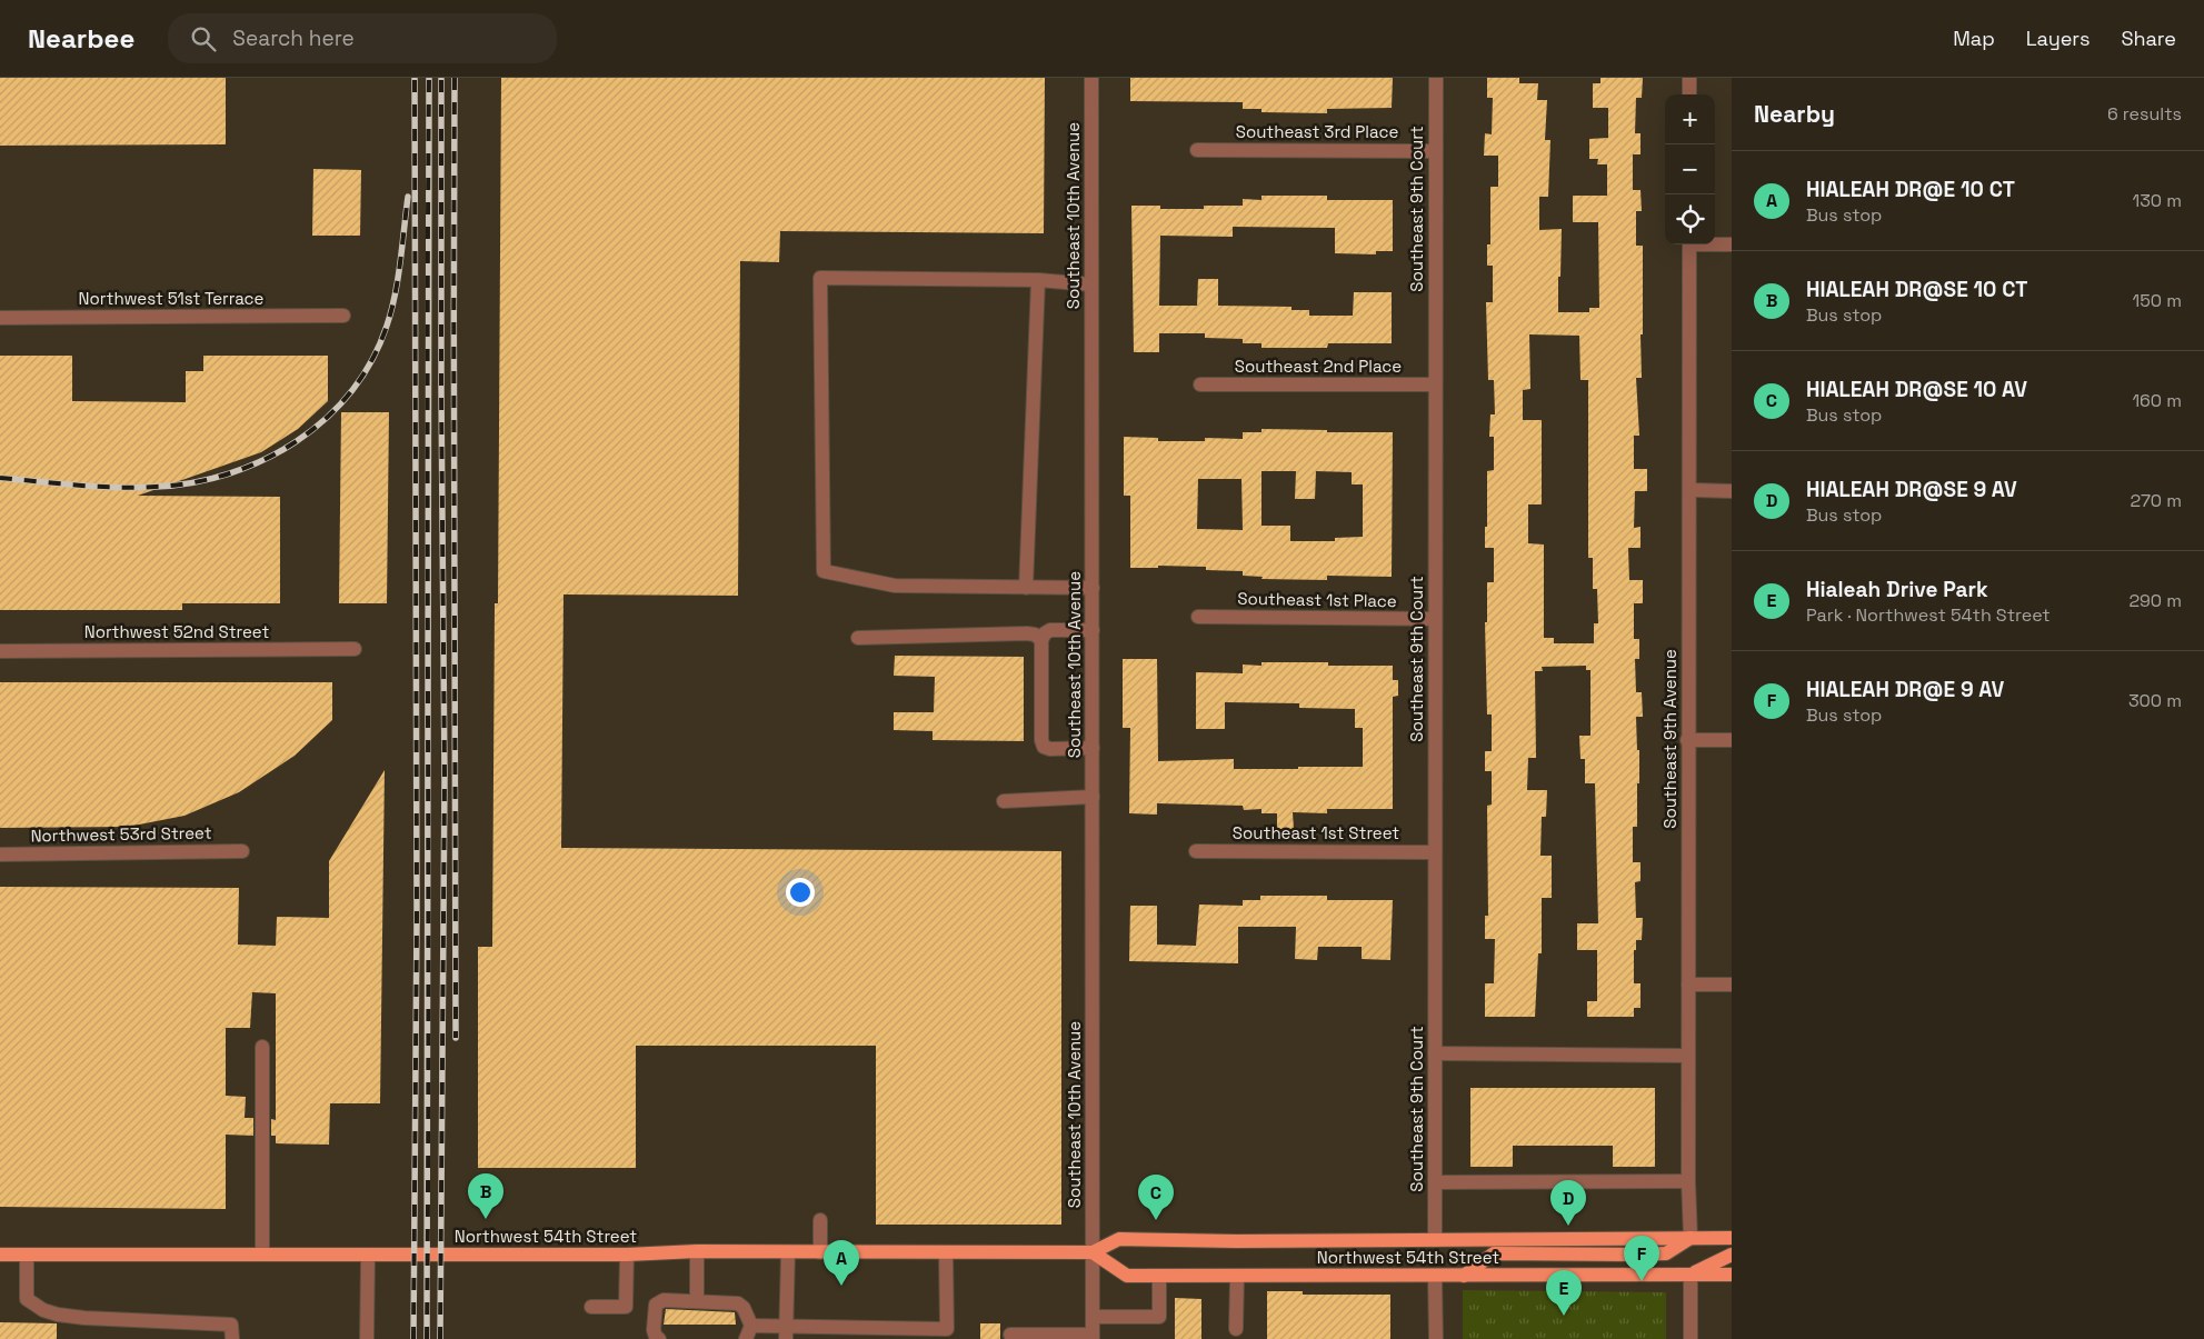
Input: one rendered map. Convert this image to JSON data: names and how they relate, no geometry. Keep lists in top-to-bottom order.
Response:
{
  "streets": {
    "main road": ["Northwest 54th Street"],
    "street": [
      "Southeast 3rd Place",
      "Southeast 9th Court",
      "Southeast 10th Avenue",
      "Northwest 51st Terrace",
      "Southeast 2nd Place",
      "Southeast 1st Place",
      "Northwest 52nd Street",
      "Southeast 9th Avenue",
      "Southeast 1st Street",
      "Northwest 53rd Street"
    ]
  },
  "crossings": [
    ["Southeast 3rd Place", "Southeast 9th Court"],
    ["Southeast 9th Court", "Southeast 2nd Place"],
    ["Southeast 9th Court", "Southeast 1st Place"],
    ["Southeast 9th Court", "Southeast 1st Street"],
    ["Southeast 9th Court", "Northwest 54th Street"],
    ["Southeast 10th Avenue", "Northwest 54th Street"],
    ["Southeast 9th Avenue", "Northwest 54th Street"]
  ],
  "page": {
    "header": "Nearbee",
    "search": "Search here",
    "nav": ["Map", "Layers", "Share"],
    "heading": ["Nearby", "6 results"],
    "map_buttons": ["+", "−"],
    "list": [
      {
        "mark": "A",
        "name": "HIALEAH DR@E 10 CT",
        "note": "Bus stop",
        "value": "130 m"
      },
      {
        "mark": "B",
        "name": "HIALEAH DR@SE 10 CT",
        "note": "Bus stop",
        "value": "150 m"
      },
      {
        "mark": "C",
        "name": "HIALEAH DR@SE 10 AV",
        "note": "Bus stop",
        "value": "160 m"
      },
      {
        "mark": "D",
        "name": "HIALEAH DR@SE 9 AV",
        "note": "Bus stop",
        "value": "270 m"
      },
      {
        "mark": "E",
        "name": "Hialeah Drive Park",
        "note": "Park · Northwest 54th Street",
        "value": "290 m"
      },
      {
        "mark": "F",
        "name": "HIALEAH DR@E 9 AV",
        "note": "Bus stop",
        "value": "300 m"
      }
    ],
    "pins": [
      "B",
      "C",
      "D",
      "F",
      "A",
      "E"
    ]
  }
}
